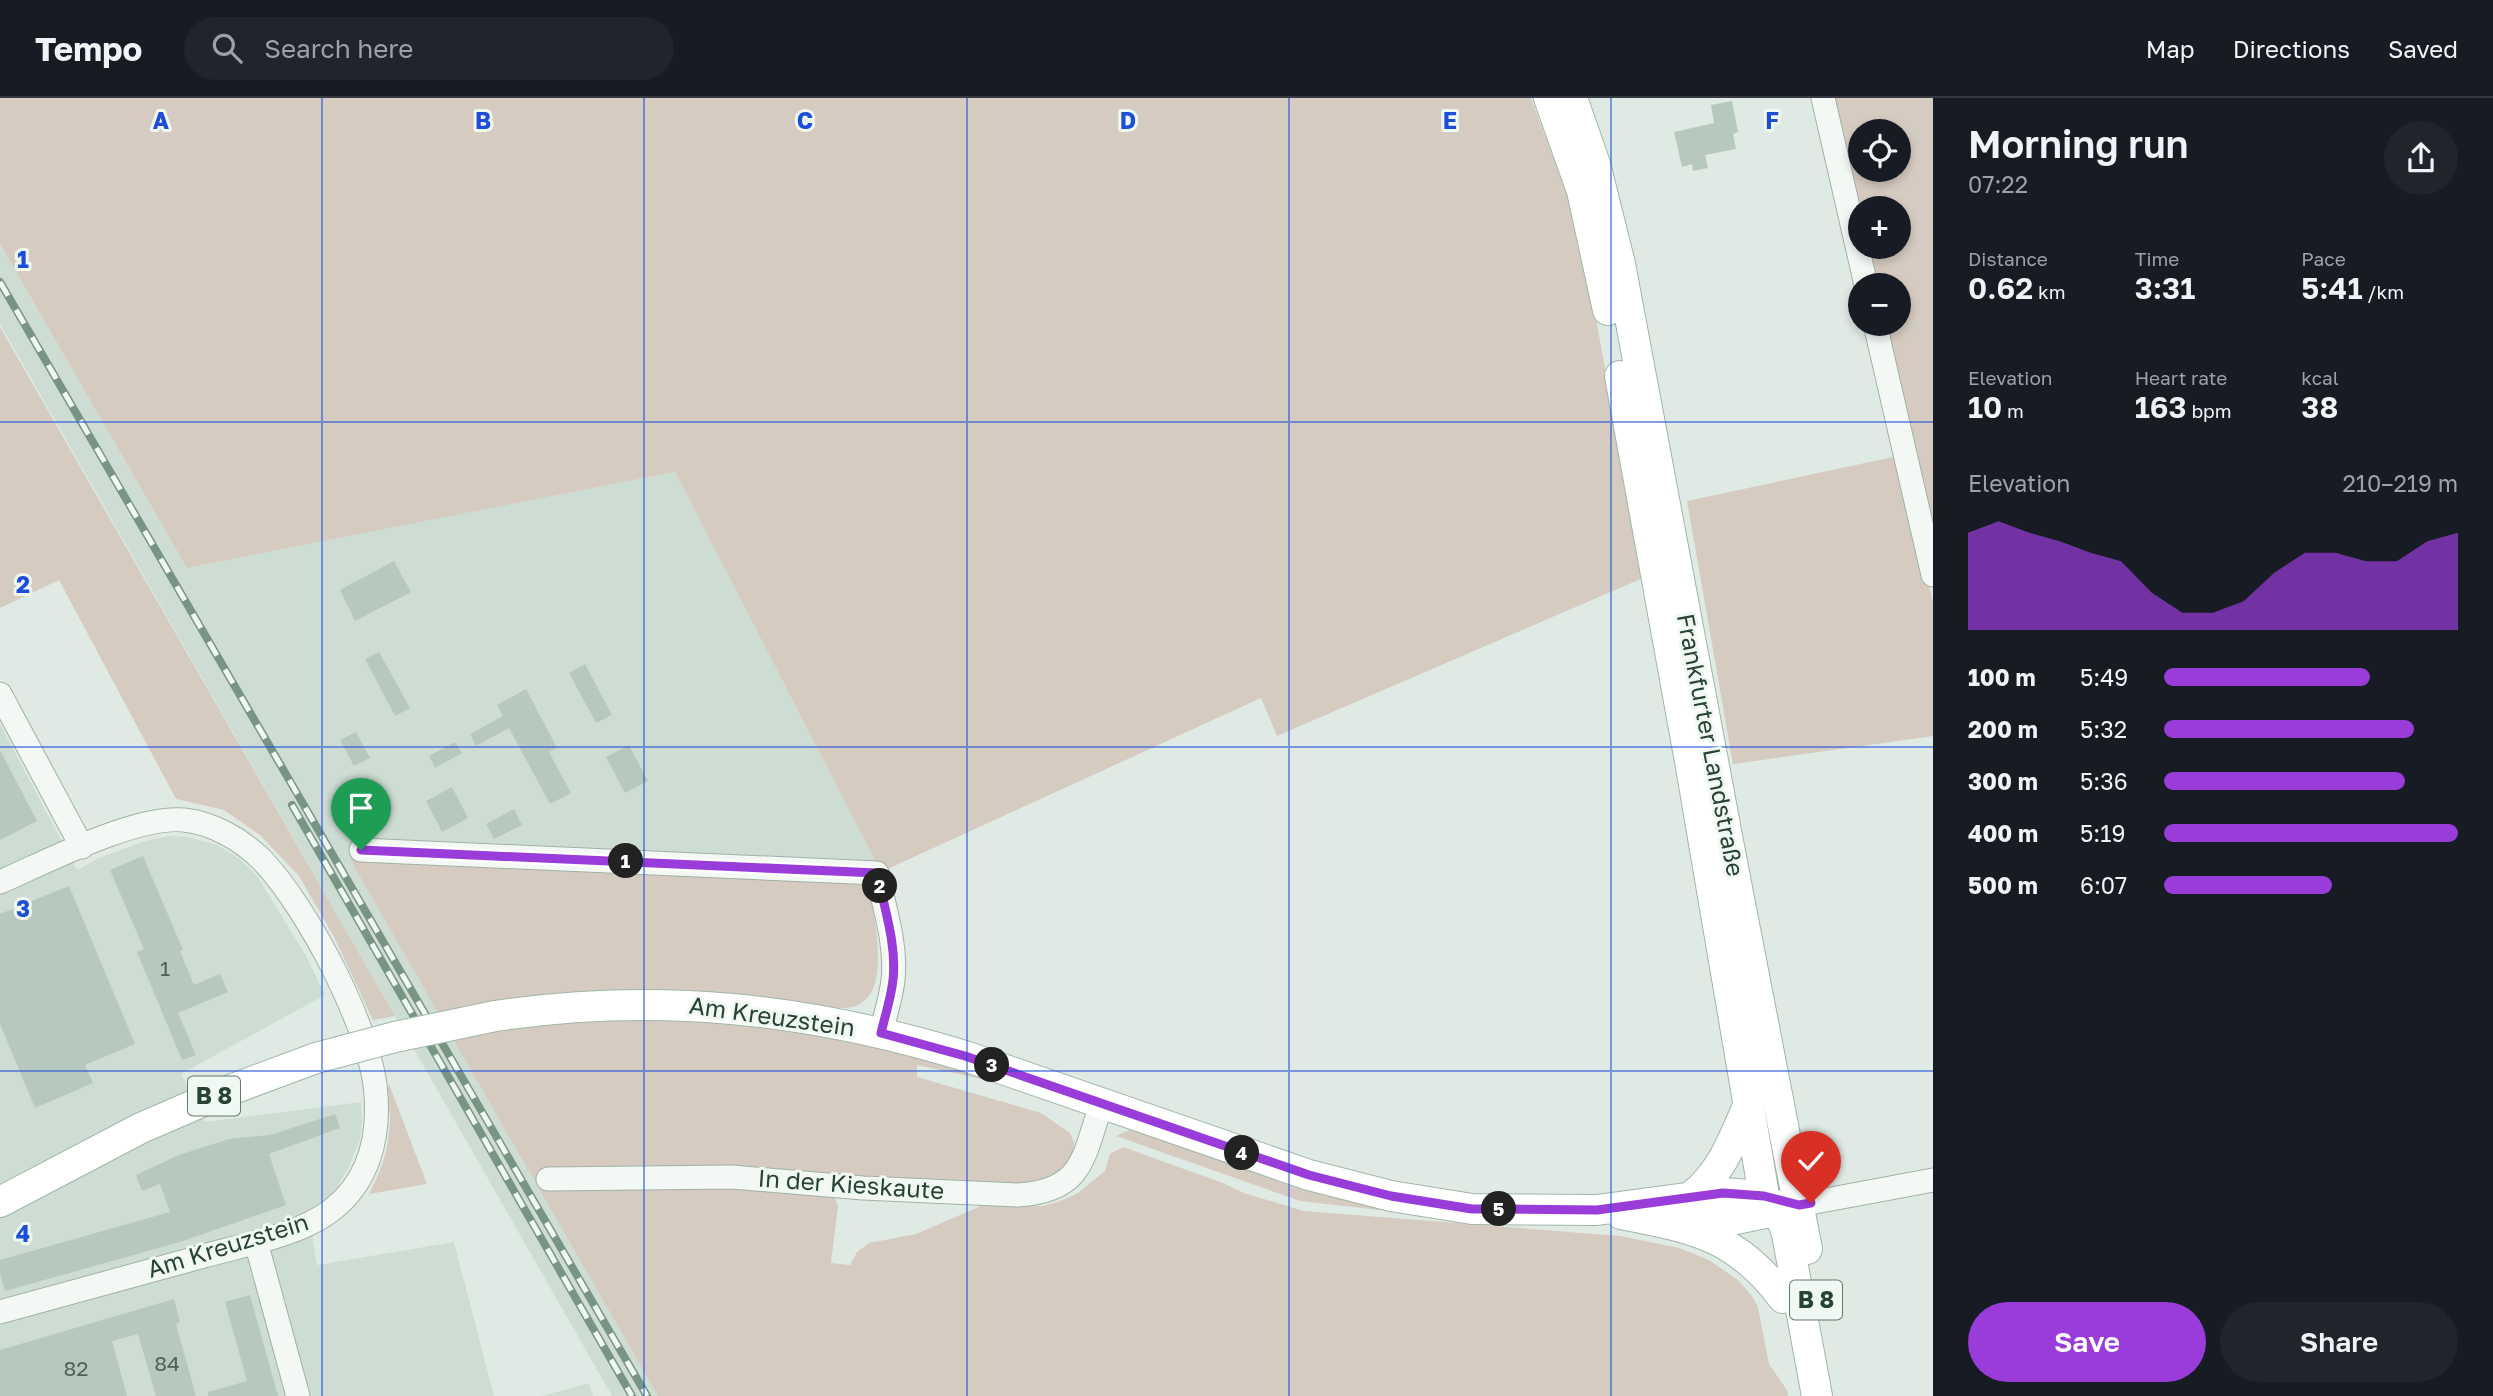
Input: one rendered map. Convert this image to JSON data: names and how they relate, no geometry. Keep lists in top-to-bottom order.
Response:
{
  "streets": {
    "main road": ["Frankfurter Landstraße", "Am Kreuzstein", "B 8"],
    "street": ["In der Kieskaute"]
  },
  "crossings": [
    ["Frankfurter Landstraße", "Am Kreuzstein"],
    ["Frankfurter Landstraße", "B 8"],
    ["Am Kreuzstein", "B 8"],
    ["Am Kreuzstein", "In der Kieskaute"]
  ],
  "house_numbers": ["1", "84", "82"],
  "page": {
    "header": "Tempo",
    "search": "Search here",
    "nav": ["Map", "Directions", "Saved"],
    "heading": ["Morning run", "07:22"],
    "map_buttons": ["+", "−"],
    "stats": [
      ["Distance", "0.62 km"],
      ["Time", "3:31"],
      ["Pace", "5:41 /km"],
      ["Elevation", "10 m"],
      ["Heart rate", "163 bpm"],
      ["kcal", "38"]
    ],
    "chart": ["Elevation", "210–219 m"],
    "list": [
      {
        "name": "100 m",
        "note": "5:49"
      },
      {
        "name": "200 m",
        "note": "5:32"
      },
      {
        "name": "300 m",
        "note": "5:36"
      },
      {
        "name": "400 m",
        "note": "5:19"
      },
      {
        "name": "500 m",
        "note": "6:07"
      }
    ],
    "pins": [
      "1",
      "2",
      "3",
      "4",
      "5"
    ],
    "buttons": ["Save", "Share"]
  },
  "grid": {
    "columns": [
      "A",
      "B",
      "C",
      "D",
      "E",
      "F"
    ],
    "rows": [
      "1",
      "2",
      "3",
      "4"
    ]
  }
}
